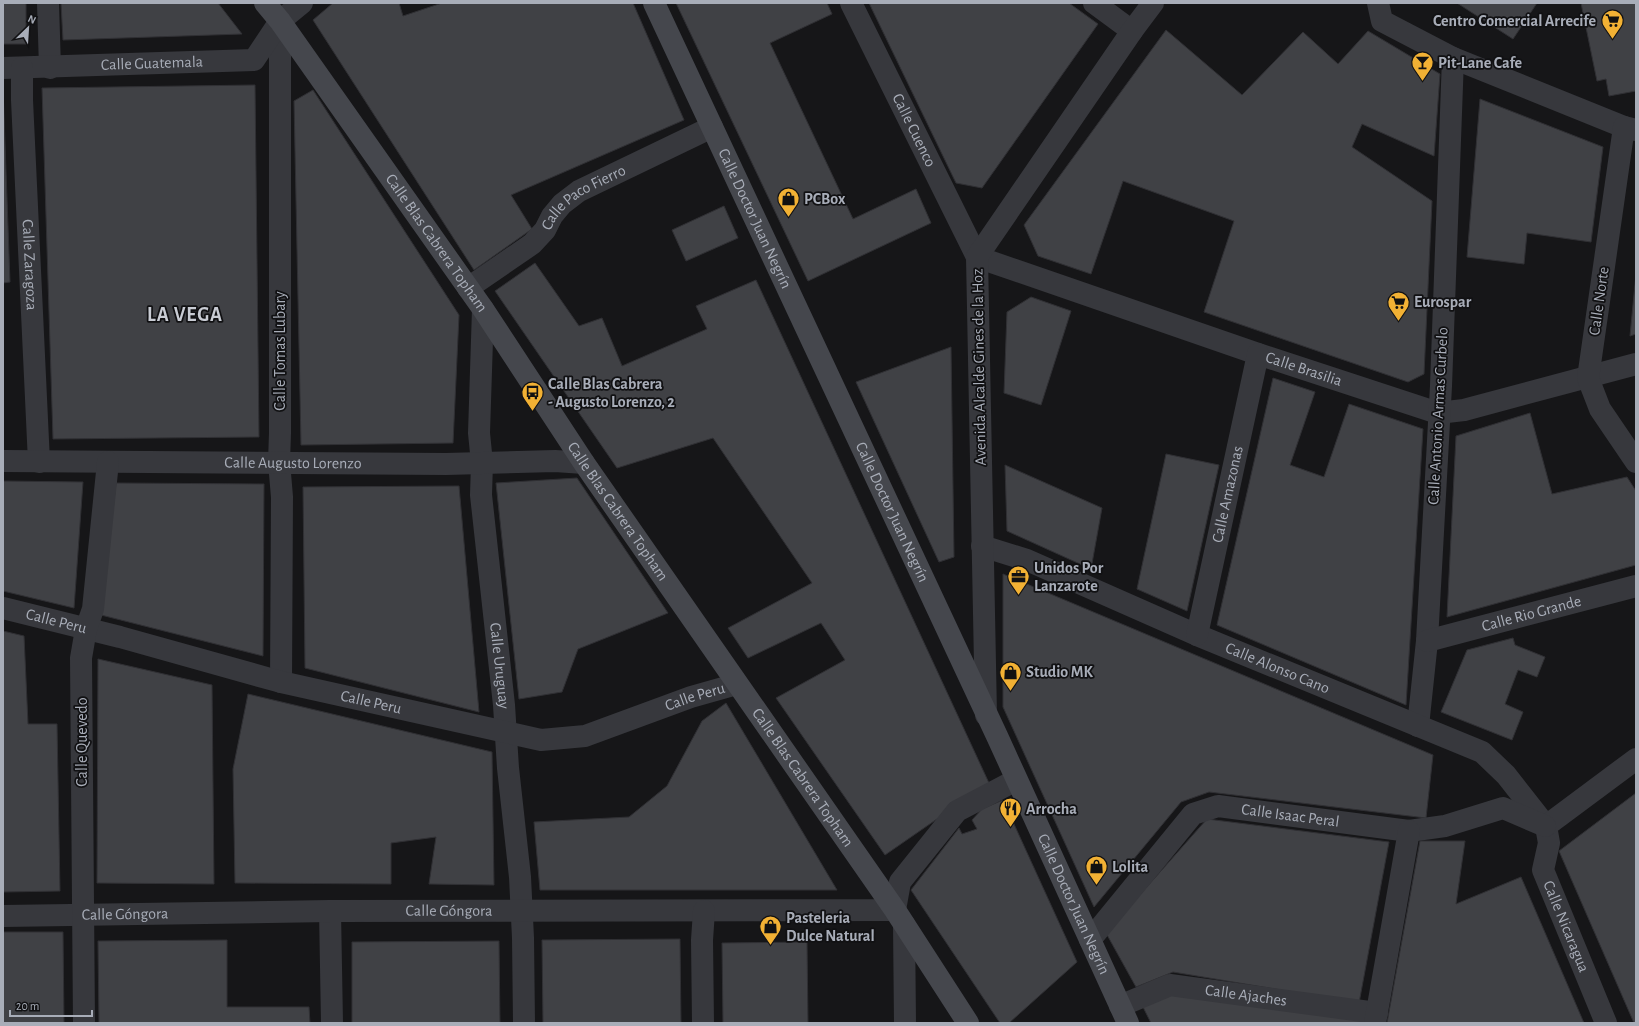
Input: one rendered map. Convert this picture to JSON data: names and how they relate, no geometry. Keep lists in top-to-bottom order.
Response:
{
  "streets": {
    "main road": ["Calle Doctor Juan Negrín", "Calle Blas Cabrera Topham"],
    "street": [
      "Calle Guatemala",
      "Calle Cuenco",
      "Calle Paco Fierro",
      "Calle Zaragoza",
      "Calle Norte",
      "Calle Tomas Lubary",
      "Avenida Alcalde Gines de la Hoz",
      "Calle Brasilia",
      "Calle Antonio Armas Curbelo",
      "Calle Augusto Lorenzo",
      "Calle Amazonas",
      "Calle Rio Grande",
      "Calle Peru",
      "Calle Uruguay",
      "Calle Alonso Cano",
      "Calle Quevedo",
      "Calle Isaac Peral",
      "Calle Góngora",
      "Calle Nicaragua",
      "Calle Ajaches"
    ]
  },
  "crossings": [
    ["Calle Guatemala", "Calle Blas Cabrera Topham"],
    ["Calle Guatemala", "Calle Zaragoza"],
    ["Calle Guatemala", "Calle Tomas Lubary"],
    ["Calle Cuenco", "Avenida Alcalde Gines de la Hoz"],
    ["Calle Cuenco", "Calle Brasilia"],
    ["Calle Paco Fierro", "Calle Doctor Juan Negrín"],
    ["Calle Paco Fierro", "Calle Blas Cabrera Topham"],
    ["Calle Doctor Juan Negrín", "Avenida Alcalde Gines de la Hoz"],
    ["Calle Doctor Juan Negrín", "Calle Isaac Peral"],
    ["Calle Doctor Juan Negrín", "Calle Ajaches"],
    ["Calle Blas Cabrera Topham", "Calle Tomas Lubary"],
    ["Calle Blas Cabrera Topham", "Calle Augusto Lorenzo"],
    ["Calle Blas Cabrera Topham", "Calle Peru"],
    ["Calle Blas Cabrera Topham", "Calle Uruguay"],
    ["Calle Blas Cabrera Topham", "Calle Góngora"],
    ["Calle Zaragoza", "Calle Augusto Lorenzo"],
    ["Calle Norte", "Calle Brasilia"],
    ["Calle Tomas Lubary", "Calle Augusto Lorenzo"],
    ["Calle Tomas Lubary", "Calle Peru"],
    ["Avenida Alcalde Gines de la Hoz", "Calle Brasilia"],
    ["Avenida Alcalde Gines de la Hoz", "Calle Alonso Cano"],
    ["Calle Brasilia", "Calle Antonio Armas Curbelo"],
    ["Calle Brasilia", "Calle Amazonas"],
    ["Calle Antonio Armas Curbelo", "Calle Rio Grande"],
    ["Calle Antonio Armas Curbelo", "Calle Alonso Cano"],
    ["Calle Augusto Lorenzo", "Calle Uruguay"],
    ["Calle Augusto Lorenzo", "Calle Quevedo"],
    ["Calle Amazonas", "Calle Alonso Cano"],
    ["Calle Peru", "Calle Uruguay"],
    ["Calle Peru", "Calle Quevedo"],
    ["Calle Uruguay", "Calle Góngora"],
    ["Calle Alonso Cano", "Calle Isaac Peral"],
    ["Calle Alonso Cano", "Calle Nicaragua"],
    ["Calle Quevedo", "Calle Góngora"],
    ["Calle Isaac Peral", "Calle Nicaragua"]
  ],
  "districts": ["LA VEGA"],
  "places": {
    "supermarket": ["Centro Comercial Arrecife", "Eurospar"],
    "bar": ["Pit-Lane Cafe"],
    "shop": [
      "PCBox",
      "Studio MK",
      "Lolita",
      "Pasteleria Dulce Natural"
    ],
    "bus stop": ["Calle Blas Cabrera - Augusto Lorenzo, 2"],
    "office": ["Unidos Por Lanzarote"],
    "restaurant": ["Arrocha"]
  },
  "scale_bar": "20 m",
  "north": "top right"
}
